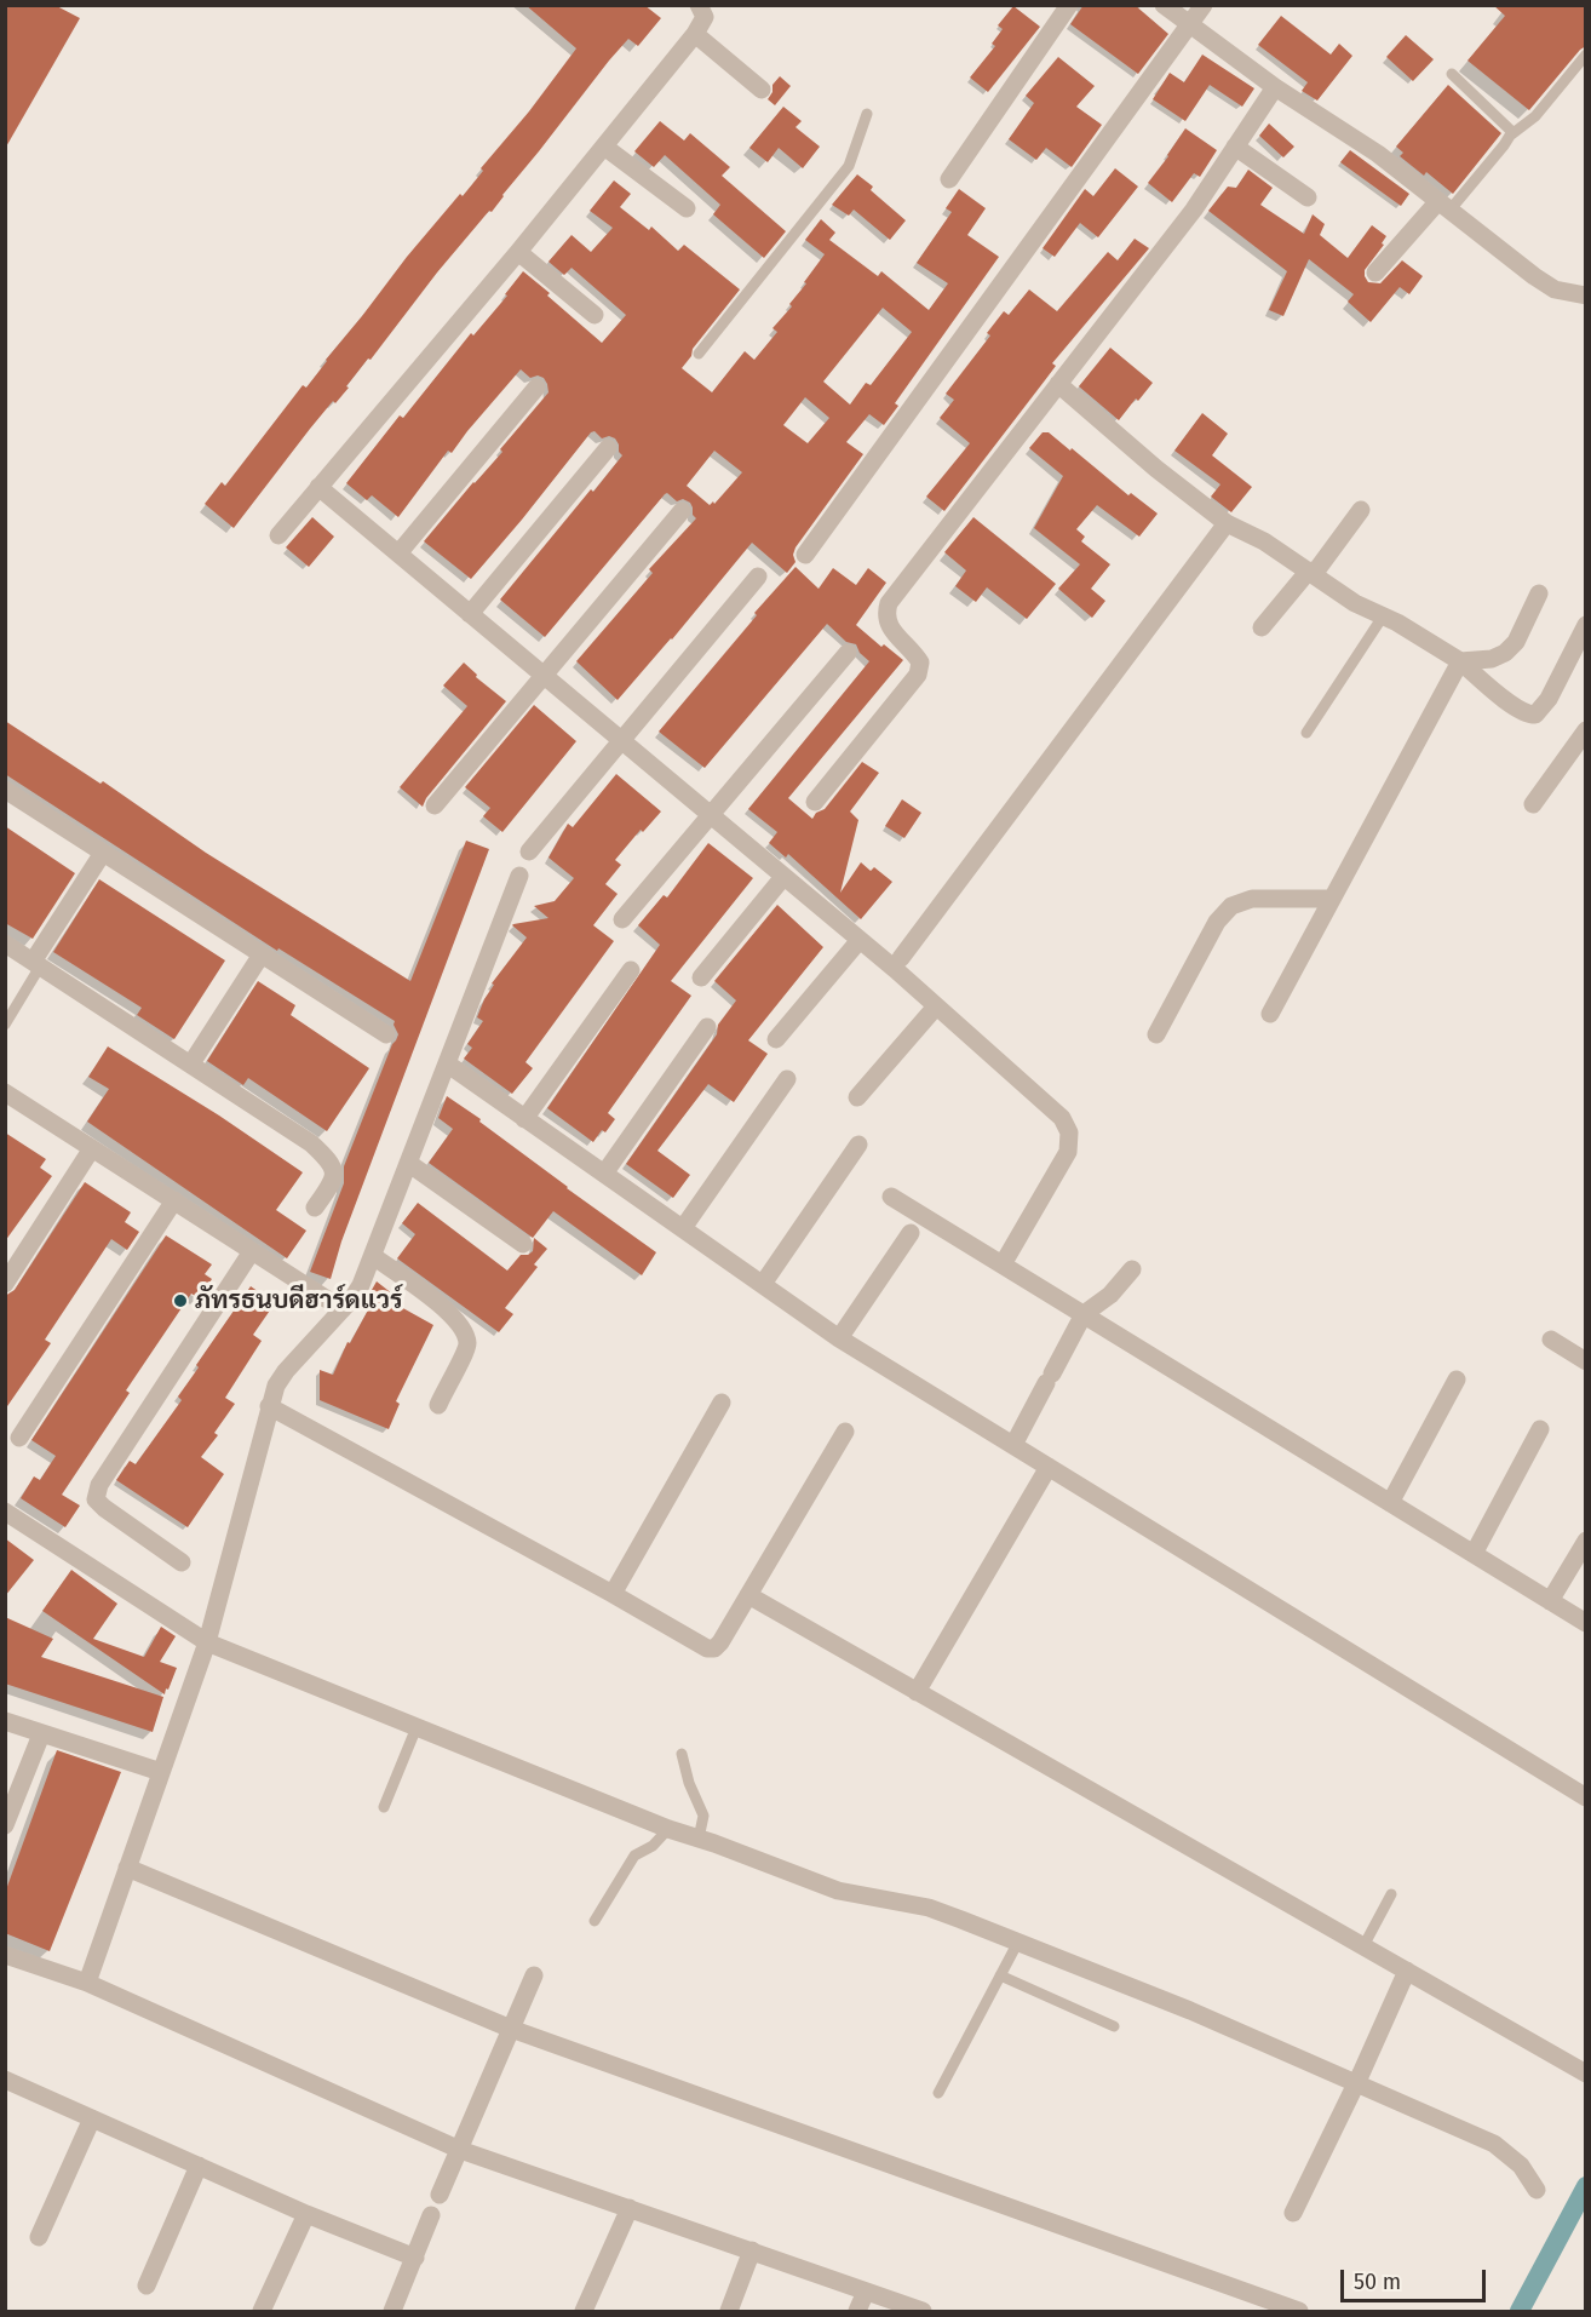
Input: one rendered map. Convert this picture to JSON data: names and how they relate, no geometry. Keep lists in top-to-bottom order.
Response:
{
  "places": ["ภัทรธนบดีฮาร์ดแวร์"],
  "scale_bar": "50 m"
}
